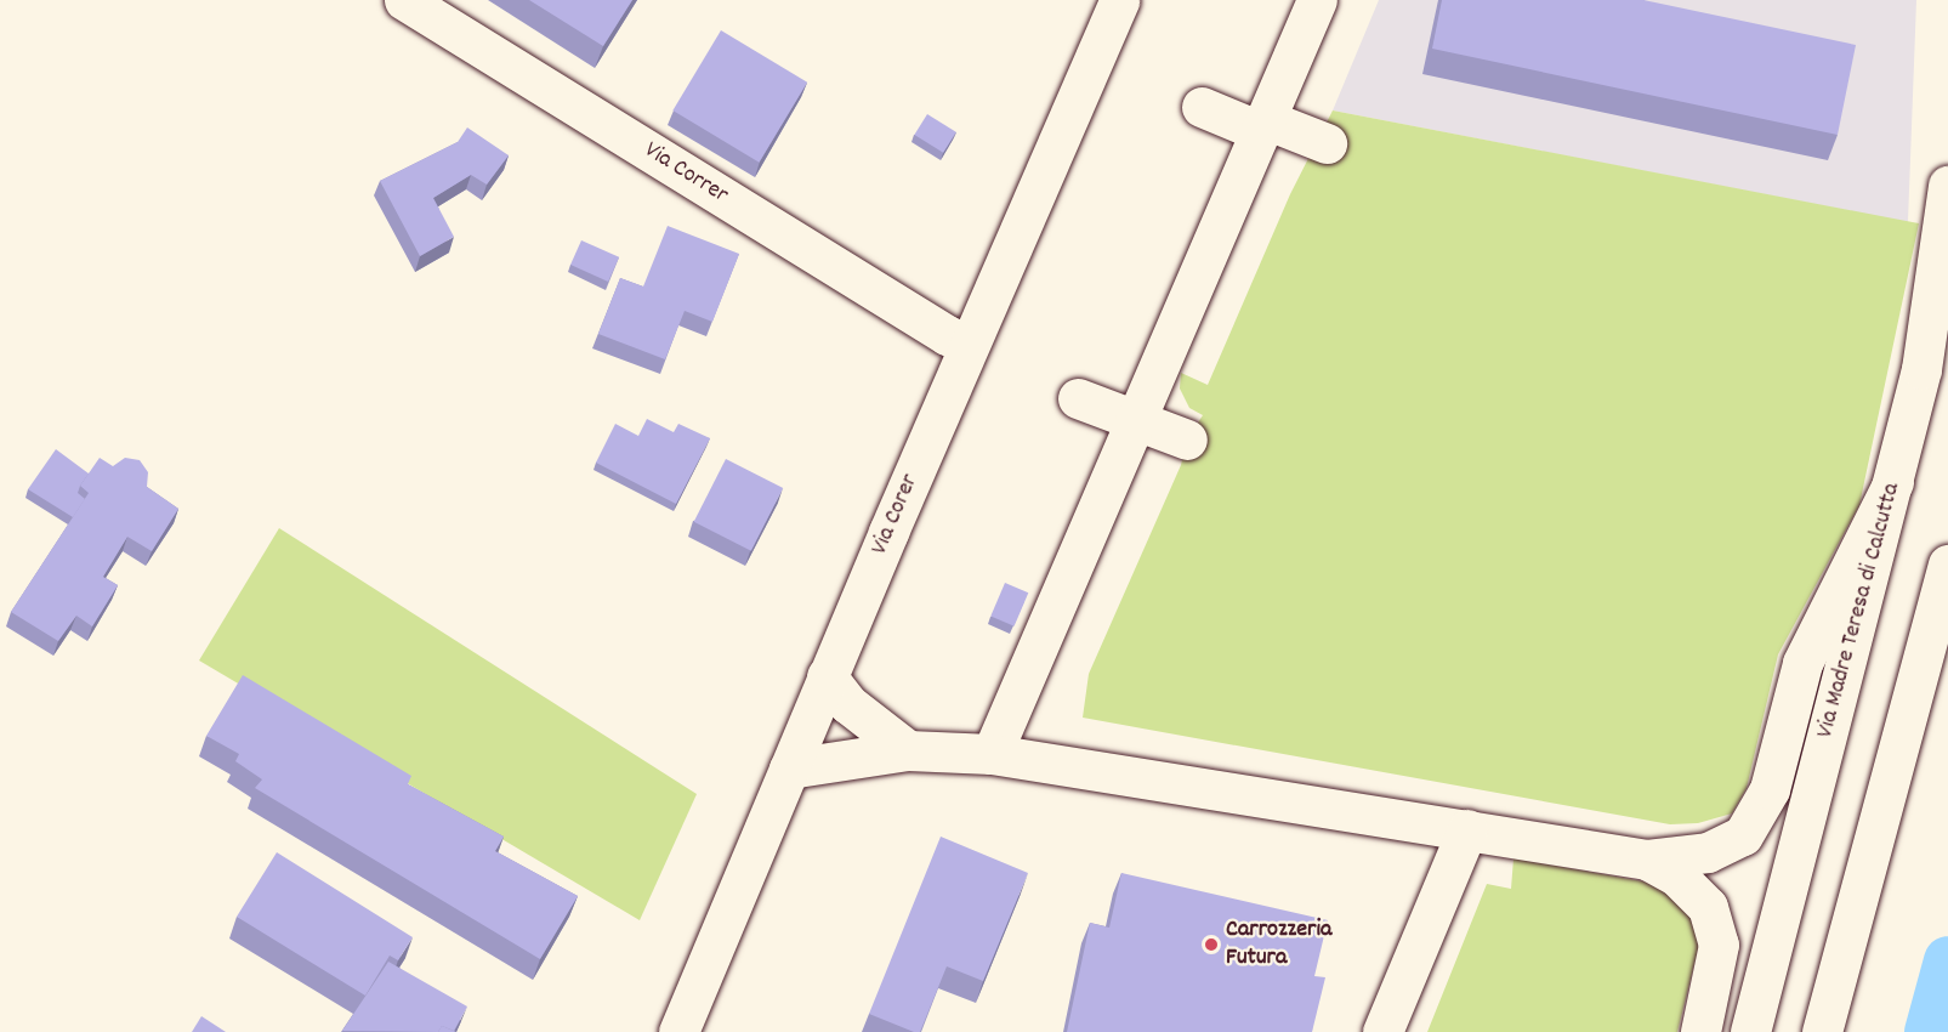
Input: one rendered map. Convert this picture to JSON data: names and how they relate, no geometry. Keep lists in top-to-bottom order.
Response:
{
  "streets": {
    "street": ["Via Correr", "Via Corer", "Via Madre Teresa di Calcutta"]
  },
  "crossings": [
    ["Via Correr", "Via Corer"]
  ],
  "places": ["Carrozzeria Futura"]
}
